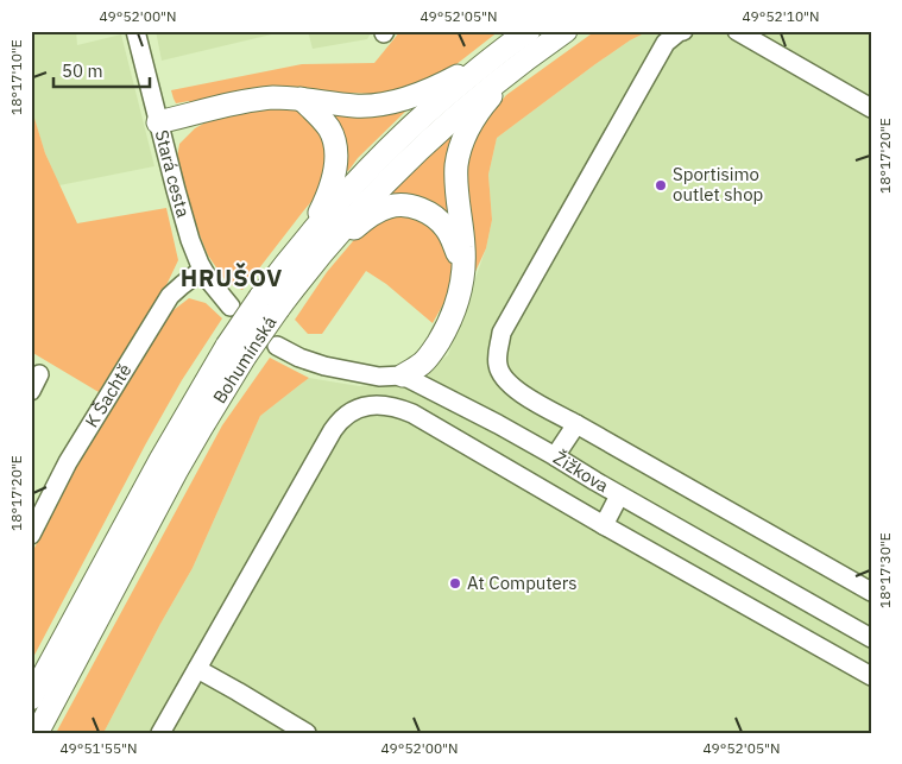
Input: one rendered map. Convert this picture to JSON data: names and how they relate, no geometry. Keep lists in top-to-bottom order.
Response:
{
  "streets": {
    "main road": ["Bohumínská"],
    "street": ["Stará cesta", "K Šachtě", "Žižkova"]
  },
  "crossings": [
    ["Stará cesta", "K Šachtě"]
  ],
  "districts": ["HRUŠOV"],
  "places": ["Sportisimo outlet shop", "At Computers"],
  "scale_bar": "50 m",
  "coordinates": [
    "49°52'00\"N",
    "49°52'05\"N",
    "49°52'10\"N",
    "18°17'10\"E",
    "18°17'20\"E",
    "18°17'30\"E",
    "49°51'55\"N"
  ]
}
